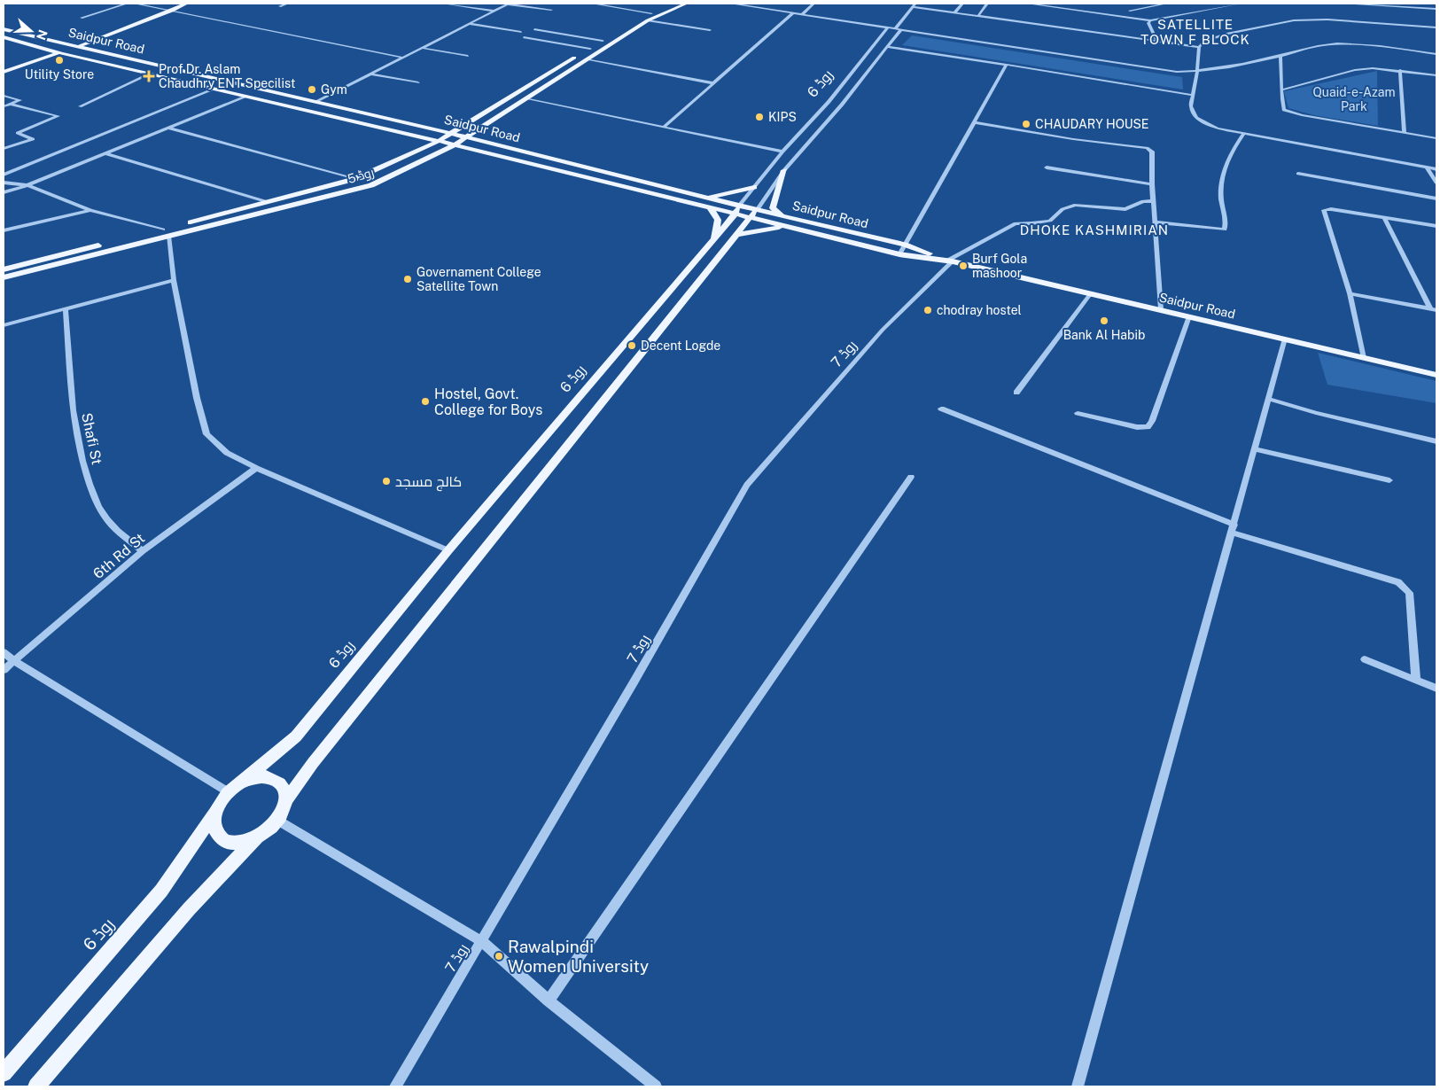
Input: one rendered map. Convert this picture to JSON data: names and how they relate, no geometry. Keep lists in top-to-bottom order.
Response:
{
  "streets": {
    "main road": ["Saidpur Road", "روڈ 6", "روڈ 5"],
    "street": ["روڈ 7", "Shafi St", "6th Rd St"]
  },
  "crossings": [
    ["Saidpur Road", "روڈ 6"],
    ["Saidpur Road", "روڈ 5"],
    ["Saidpur Road", "روڈ 7"],
    ["Shafi St", "6th Rd St"]
  ],
  "districts": ["SATELLITE TOWN F BLOCK", "DHOKE KASHMIRIAN"],
  "parks": ["Quaid-e-Azam Park"],
  "places": {
    "other": [
      "Utility Store",
      "Gym",
      "KIPS",
      "CHAUDARY HOUSE",
      "Burf Gola mashoor",
      "Governament College Satellite Town",
      "chodray hostel",
      "Bank Al Habib",
      "Decent Logde",
      "Hostel, Govt. College for Boys",
      "کالج مسجد",
      "Rawalpindi Women University"
    ],
    "health": ["Prof Dr. Aslam Chaudhry ENT Specilist"]
  },
  "north": "right"
}
